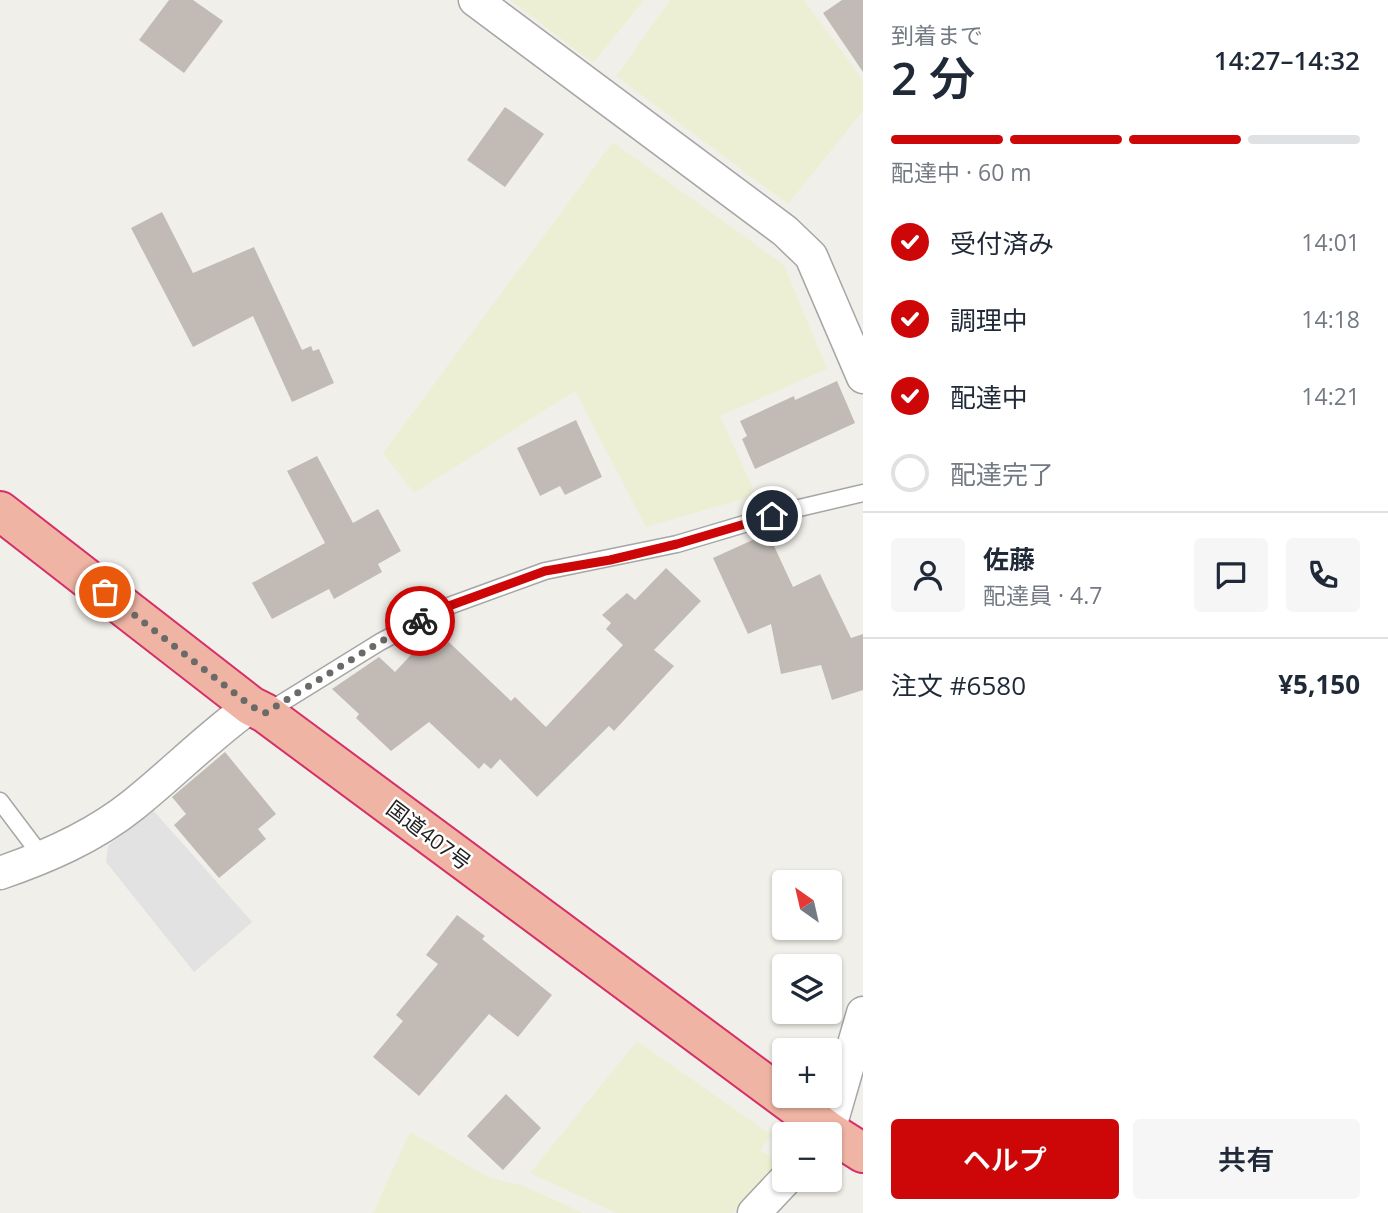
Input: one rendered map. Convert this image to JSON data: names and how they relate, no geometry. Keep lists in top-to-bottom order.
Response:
{
  "streets": {
    "highway": ["国道407号"]
  },
  "north": "top left",
  "page": {
    "heading": ["2 分", "到着まで", "14:27–14:32"],
    "panel": [
      "佐藤",
      "配達員 · 4.7",
      "注文 #6580",
      "¥5,150"
    ],
    "bar": "配達中 · 60 m",
    "list": [
      ["受付済み", "14:01"],
      ["調理中", "14:18"],
      ["配達中", "14:21"],
      "配達完了"
    ],
    "map_buttons": ["+", "−"],
    "buttons": ["ヘルプ", "共有"]
  }
}
